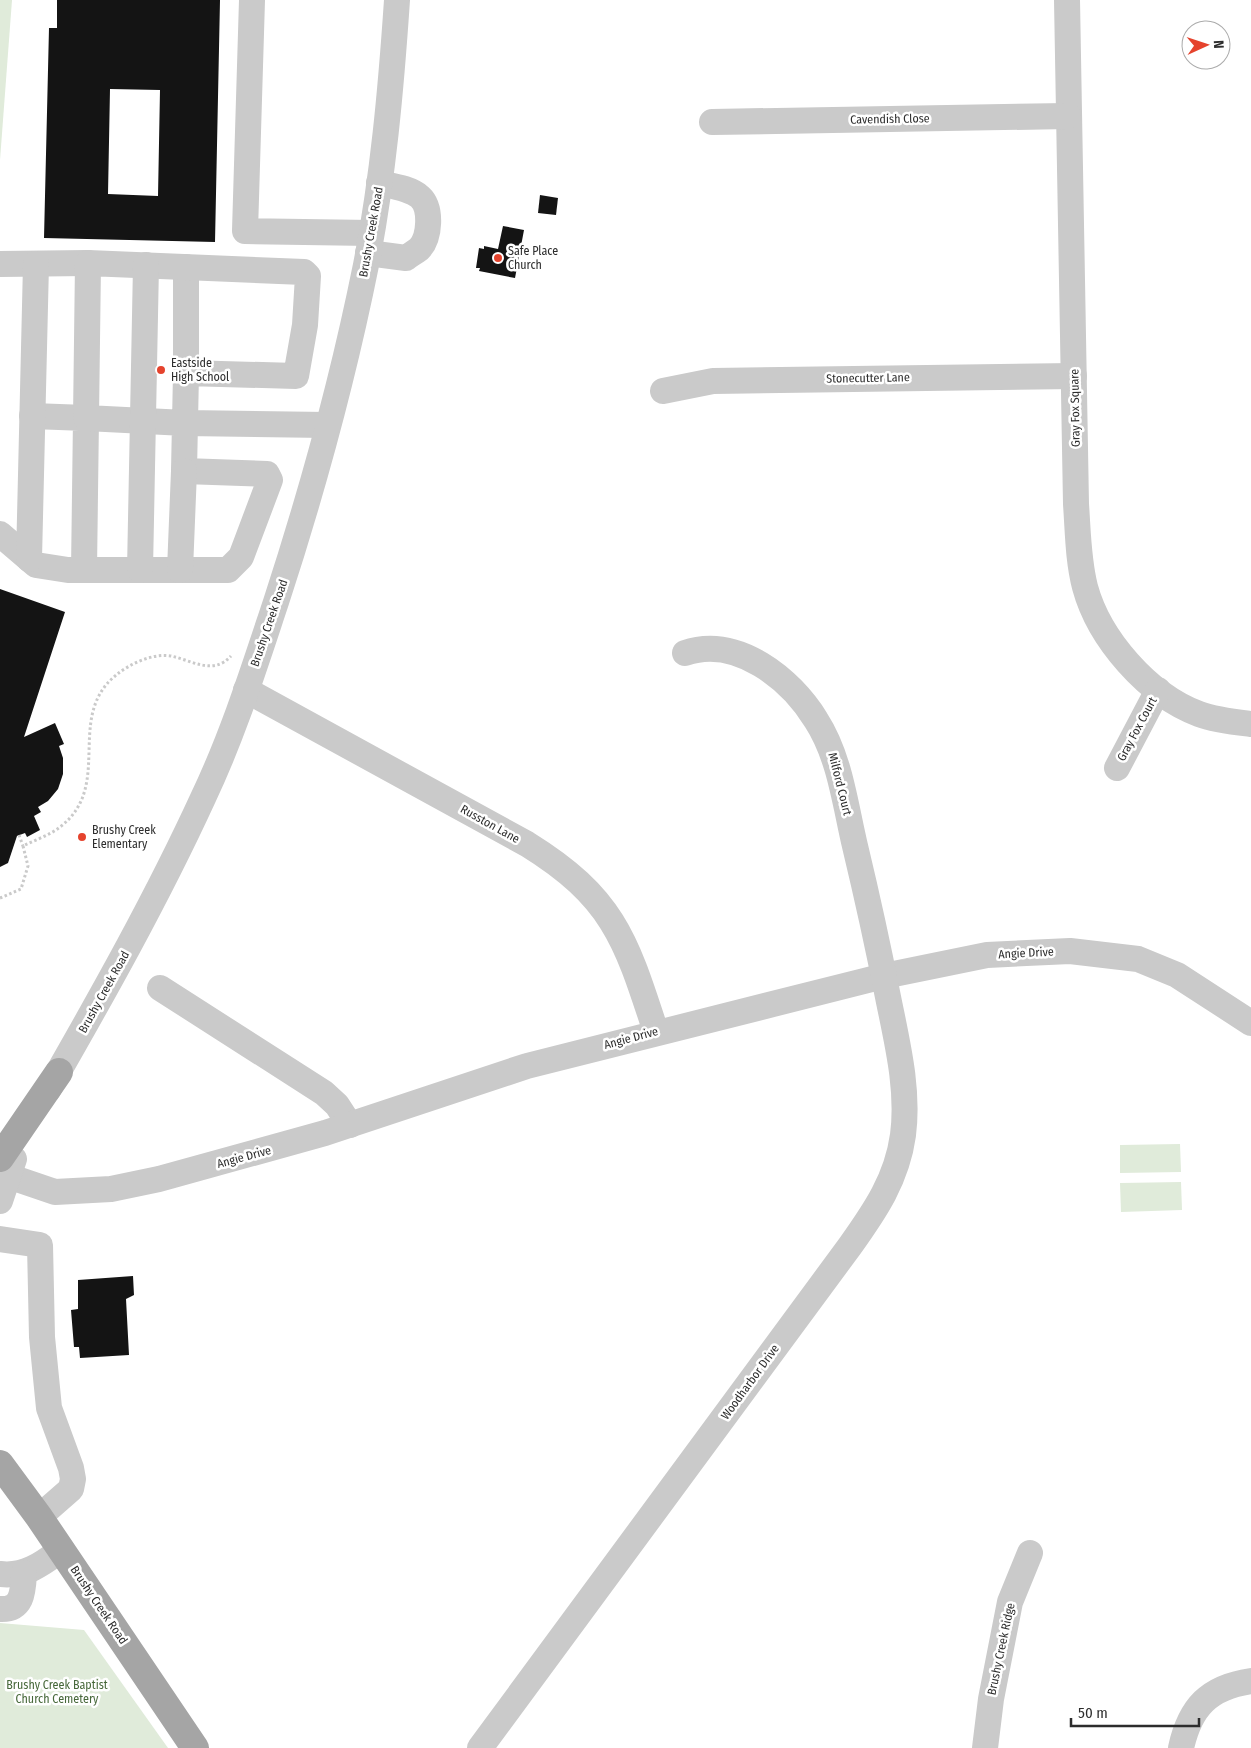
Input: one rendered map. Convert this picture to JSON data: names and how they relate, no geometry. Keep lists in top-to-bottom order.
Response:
{
  "streets": {
    "main road": ["Brushy Creek Road"],
    "street": [
      "Cavendish Close",
      "Stonecutter Lane",
      "Gray Fox Square",
      "Gray Fox Court",
      "Milford Court",
      "Russton Lane",
      "Angie Drive",
      "Woodharbor Drive",
      "Brushy Creek Ridge"
    ]
  },
  "crossings": [
    ["Cavendish Close", "Gray Fox Square"],
    ["Brushy Creek Road", "Russton Lane"],
    ["Stonecutter Lane", "Gray Fox Square"],
    ["Gray Fox Square", "Gray Fox Court"],
    ["Milford Court", "Angie Drive"],
    ["Milford Court", "Woodharbor Drive"],
    ["Russton Lane", "Angie Drive"],
    ["Angie Drive", "Woodharbor Drive"]
  ],
  "parks": ["Brushy Creek Baptist Church Cemetery"],
  "places": ["Safe Place Church", "Eastside High School", "Brushy Creek Elementary"],
  "scale_bar": "50 m",
  "north": "right"
}
